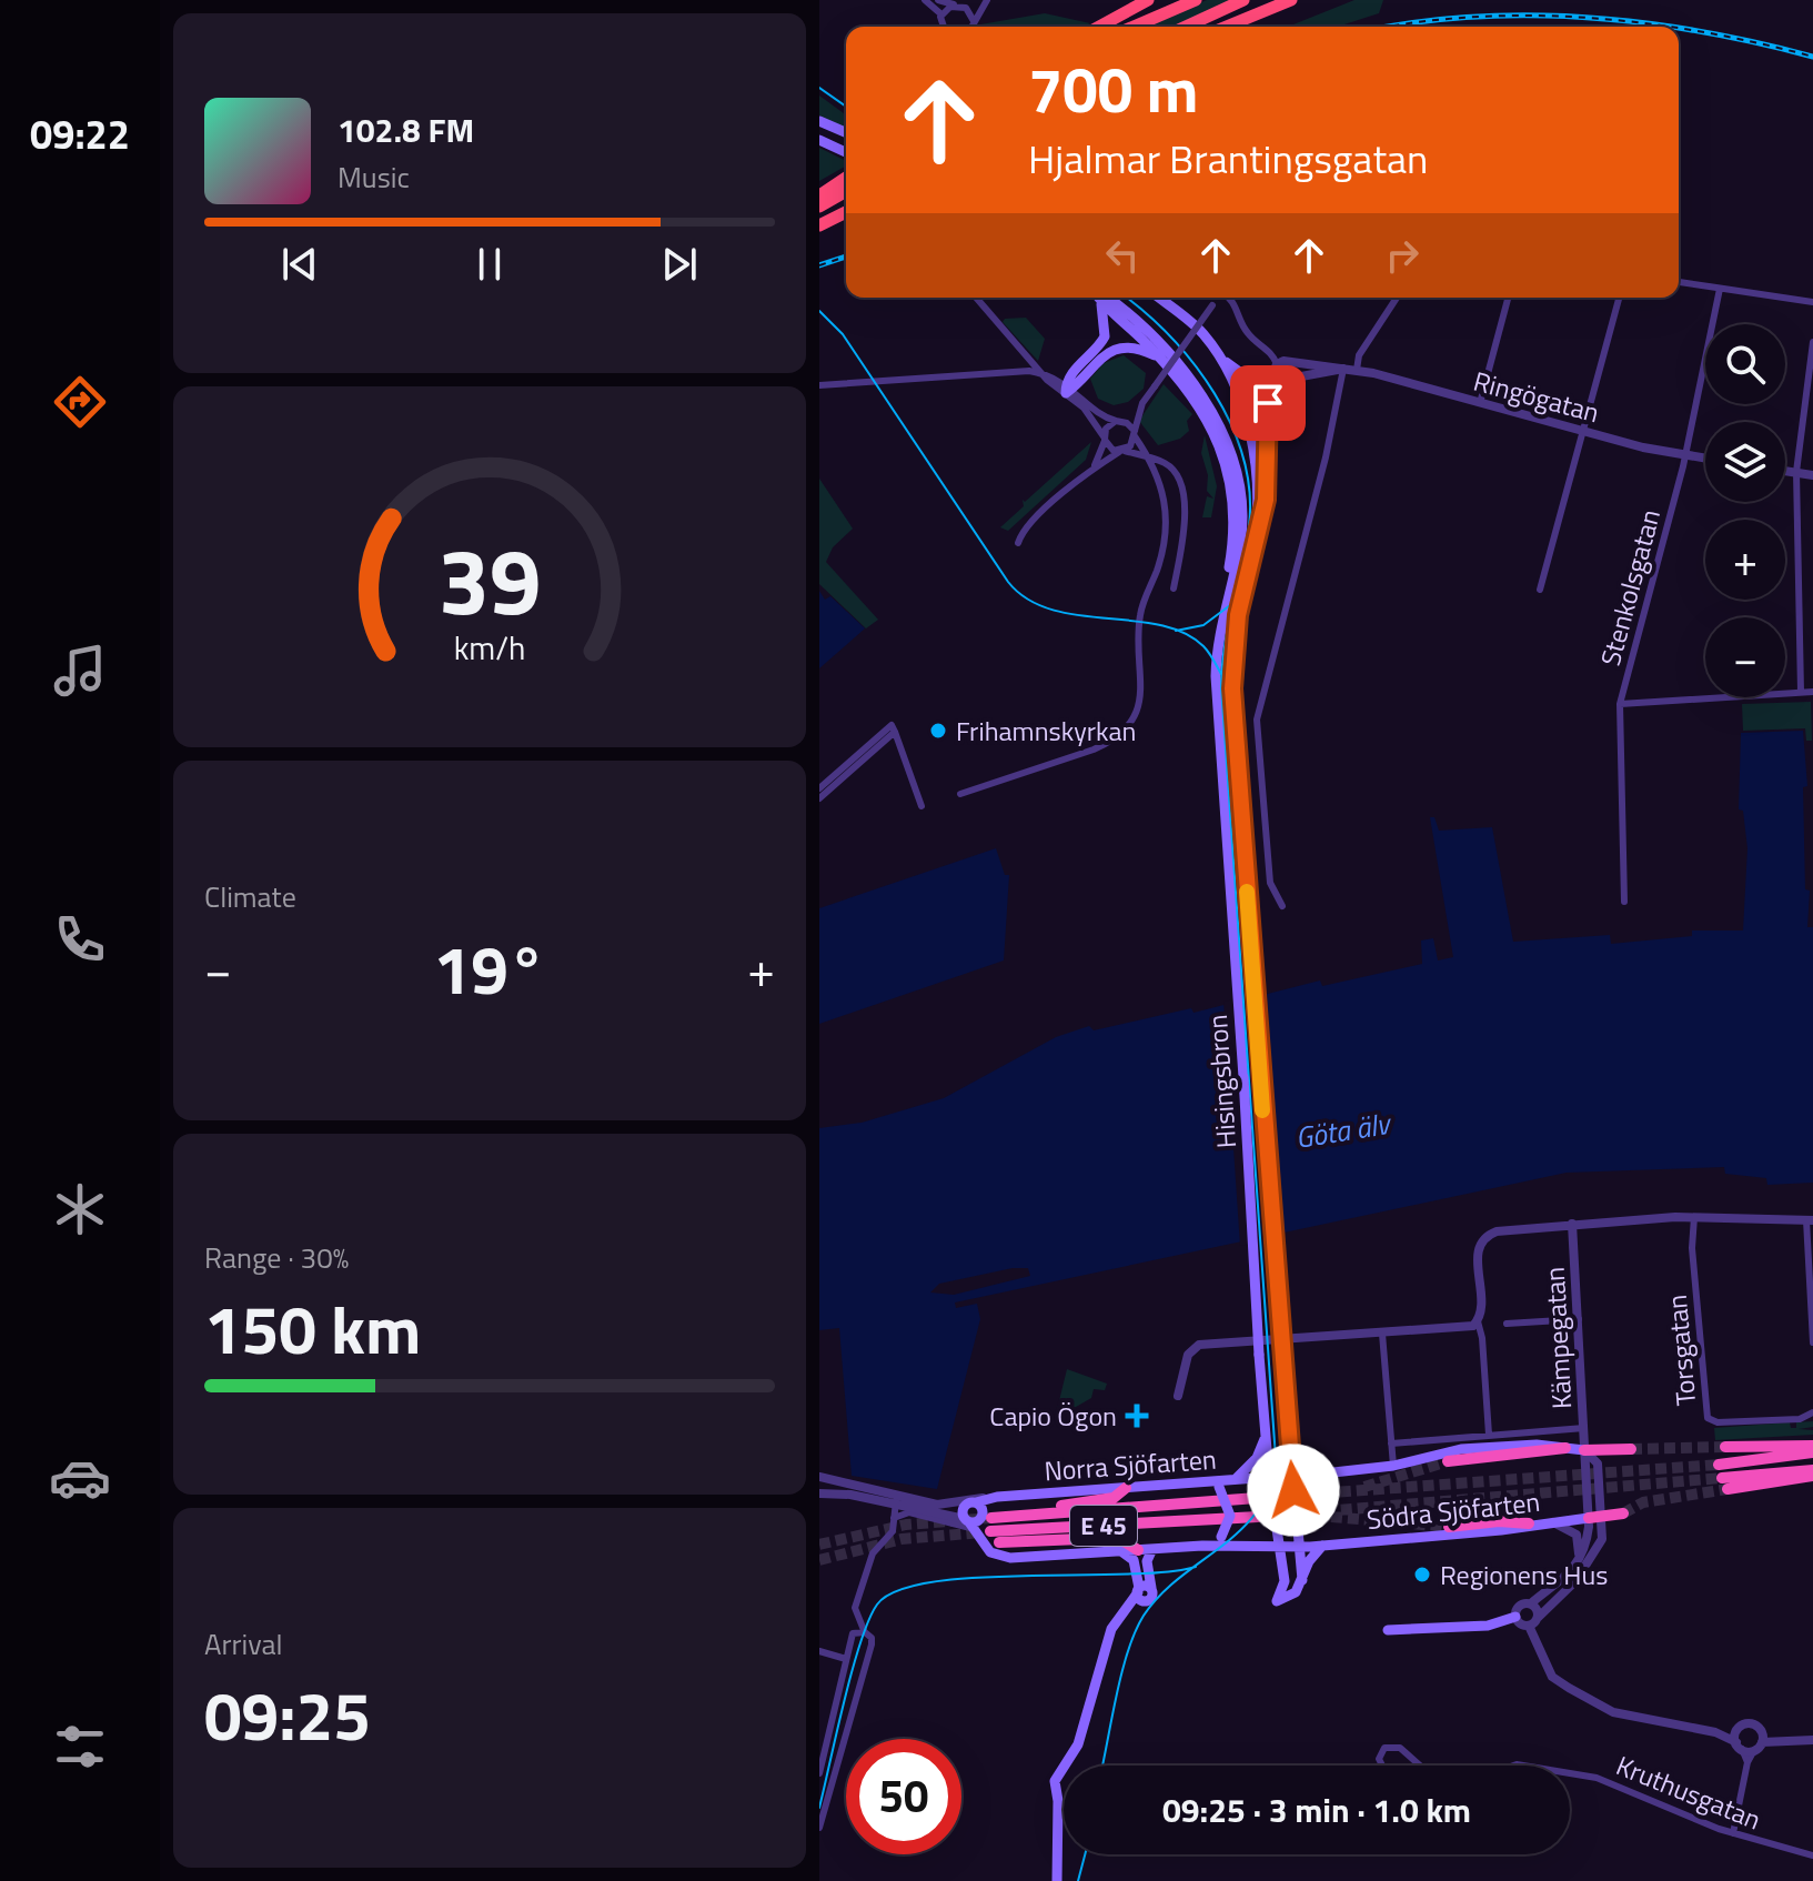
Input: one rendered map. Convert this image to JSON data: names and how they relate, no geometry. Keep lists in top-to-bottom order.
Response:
{
  "streets": {
    "highway": ["E 45"],
    "main road": ["Hisingsbron", "Norra Sjöfarten", "Södra Sjöfarten"],
    "street": [
      "Ringögatan",
      "Stenkolsgatan",
      "Kämpegatan",
      "Torsgatan",
      "Kruthusgatan"
    ]
  },
  "crossings": [
    ["Ringögatan", "Stenkolsgatan"],
    ["Hisingsbron", "Norra Sjöfarten"],
    ["Hisingsbron", "Södra Sjöfarten"],
    ["Kämpegatan", "Norra Sjöfarten"],
    ["Kämpegatan", "Södra Sjöfarten"],
    ["Norra Sjöfarten", "Södra Sjöfarten"],
    ["Norra Sjöfarten", "E 45"],
    ["Södra Sjöfarten", "E 45"]
  ],
  "water": ["Göta älv"],
  "places": {
    "other": ["Frihamnskyrkan", "Regionens Hus"],
    "health": ["Capio Ögon"]
  },
  "page": {
    "tabs": "09:22",
    "turn": ["700 m", "Hjalmar Brantingsgatan"],
    "song": ["102.8 FM", "Music"],
    "map_buttons": ["+", "−"],
    "tile": [
      "Climate",
      ["Range · 30%", "150 km"],
      ["Arrival", "09:25"]
    ],
    "heat": ["−", "19°", "+"],
    "limit": "50",
    "trip": "09:25 · 3 min · 1.0 km",
    "gauge": ["39", "km/h"]
  }
}
